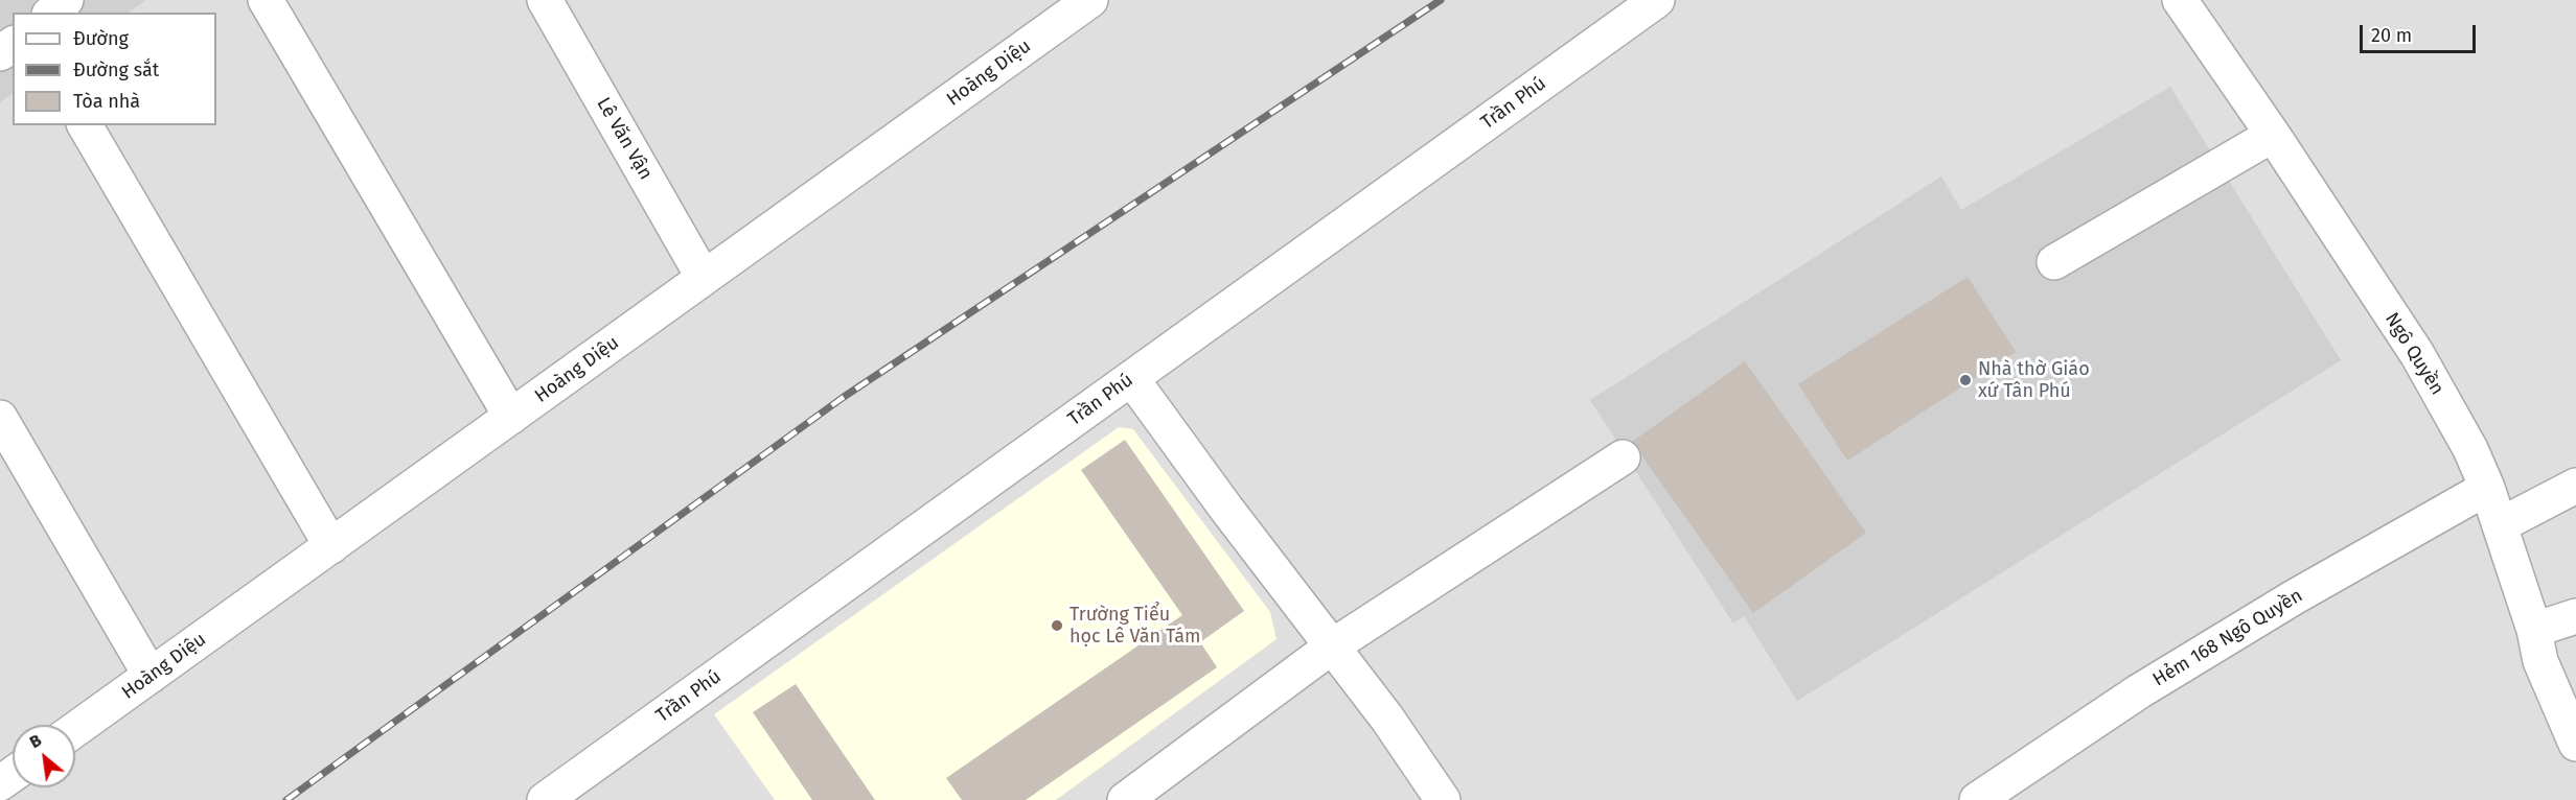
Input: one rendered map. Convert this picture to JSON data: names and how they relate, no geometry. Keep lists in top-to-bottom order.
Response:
{
  "streets": {
    "street": [
      "Hoàng Diệu",
      "Trần Phú",
      "Lê Văn Vận",
      "Ngô Quyền",
      "Hẻm 168 Ngô Quyền"
    ]
  },
  "crossings": [
    ["Hoàng Diệu", "Lê Văn Vận"],
    ["Ngô Quyền", "Hẻm 168 Ngô Quyền"]
  ],
  "places": ["Nhà thờ Giáo xứ Tân Phú", "Trường Tiểu học Lê Văn Tám"],
  "legend": ["Đường", "Đường sắt", "Tòa nhà"],
  "scale_bar": "20 m",
  "north": "top left"
}
